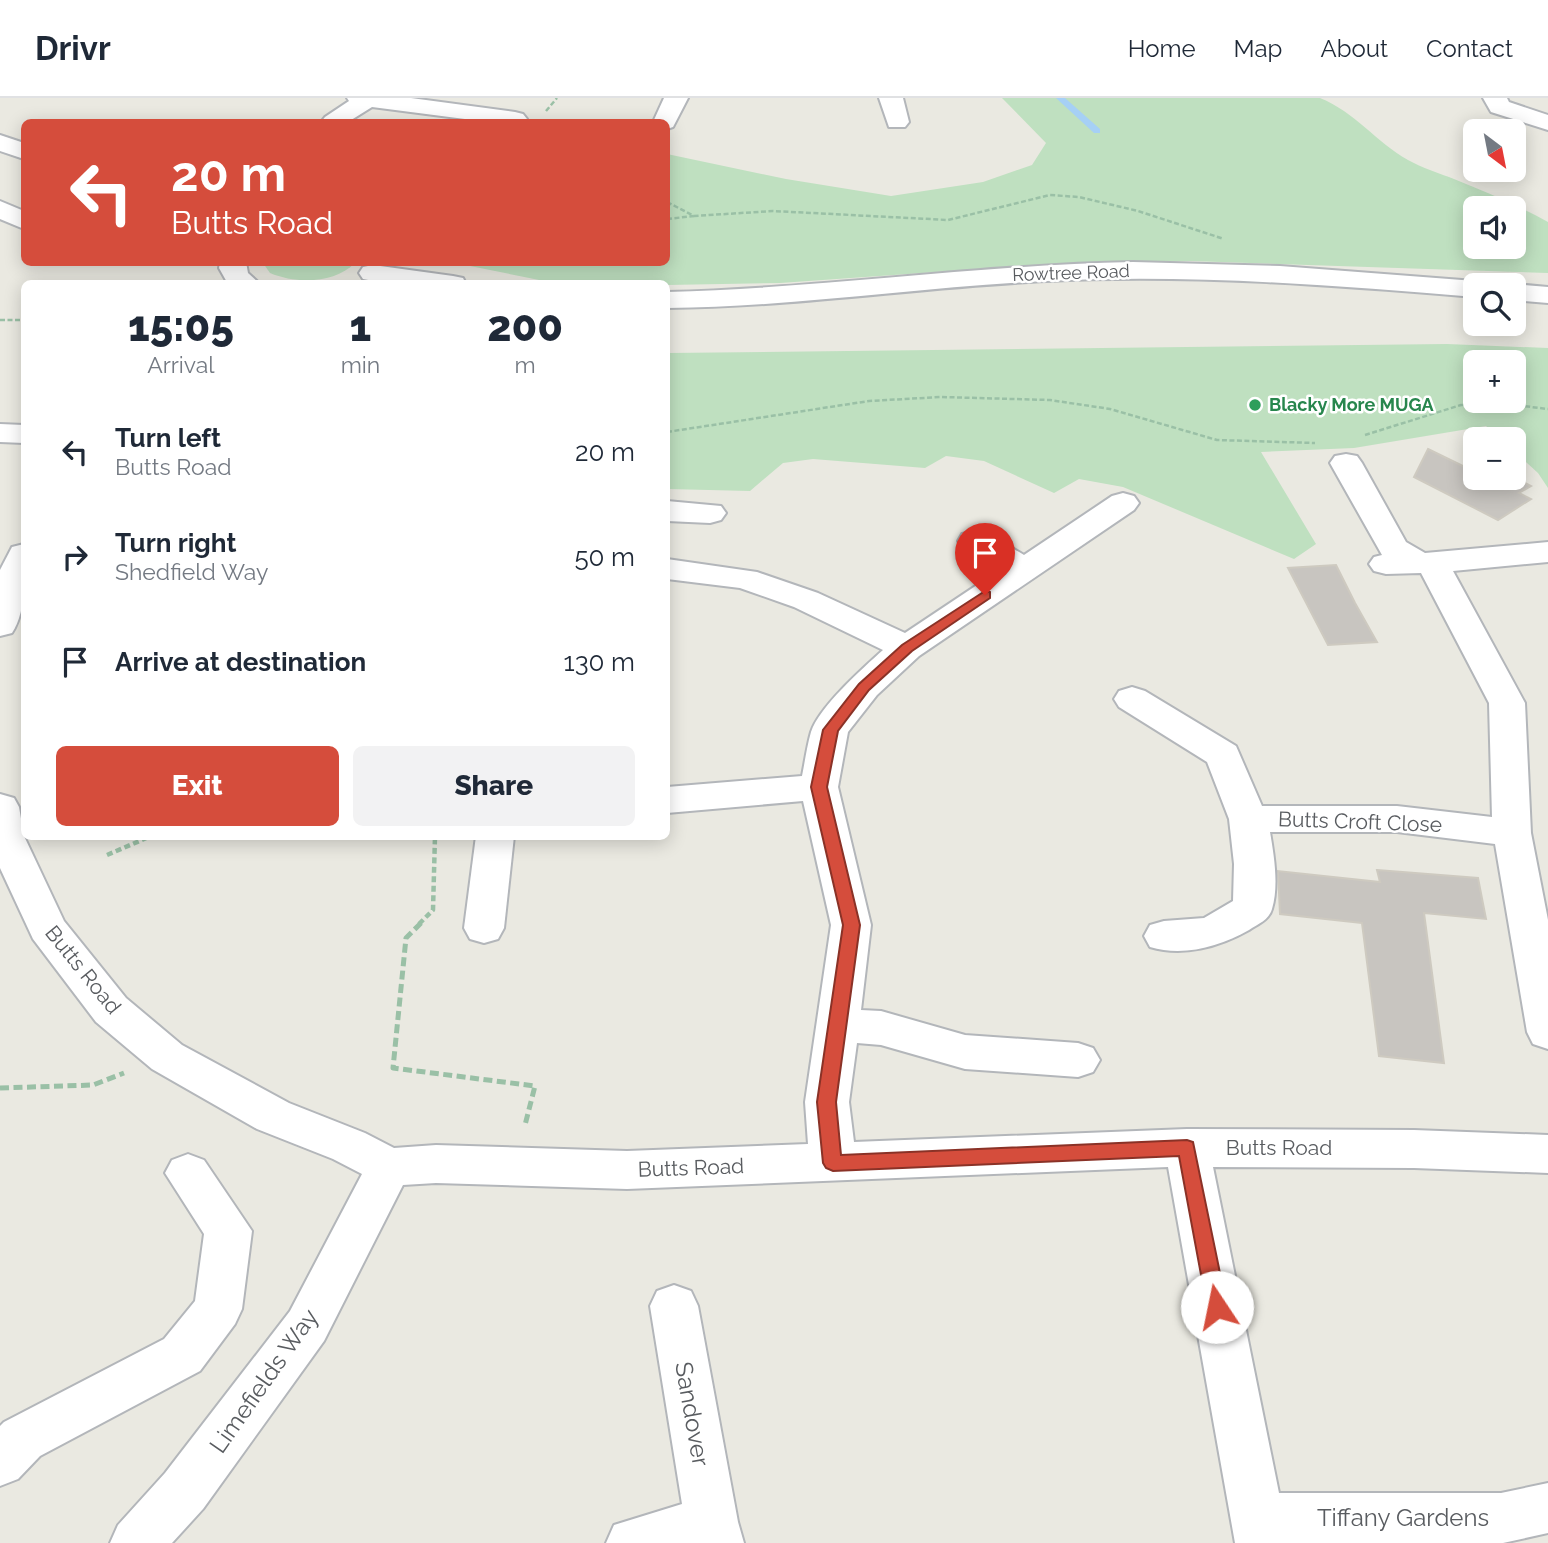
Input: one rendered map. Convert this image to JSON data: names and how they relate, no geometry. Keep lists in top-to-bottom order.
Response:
{
  "streets": {
    "street": [
      "Rowtree Road",
      "Butts Croft Close",
      "Butts Road",
      "Limefields Way",
      "Sandover",
      "Tiffany Gardens"
    ]
  },
  "crossings": [
    ["Butts Road", "Limefields Way"],
    ["Butts Road", "Tiffany Gardens"]
  ],
  "places": ["Blacky More MUGA"],
  "north": "bottom right",
  "page": {
    "header": "Drivr",
    "nav": [
      "Home",
      "Map",
      "About",
      "Contact"
    ],
    "map_buttons": ["+", "−"],
    "turn": ["20 m", "Butts Road"],
    "eta": [
      "15:05",
      "Arrival",
      "1",
      "min",
      "200",
      "m"
    ],
    "list": [
      {
        "name": "Turn left",
        "note": "Butts Road",
        "value": "20 m"
      },
      {
        "name": "Turn right",
        "note": "Shedfield Way",
        "value": "50 m"
      },
      {
        "name": "Arrive at destination",
        "value": "130 m"
      }
    ],
    "buttons": ["Exit", "Share"]
  }
}
